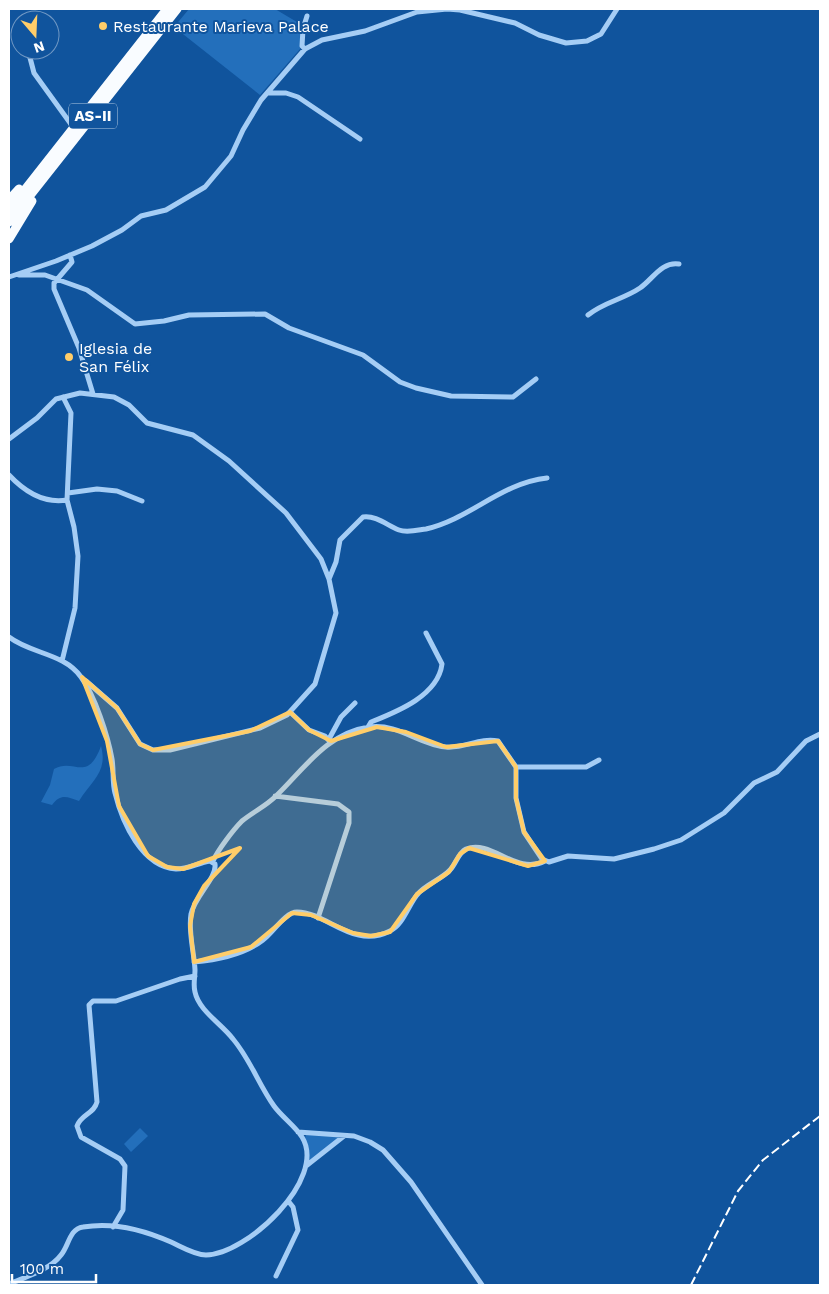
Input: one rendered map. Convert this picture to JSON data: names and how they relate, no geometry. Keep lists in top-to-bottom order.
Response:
{
  "streets": {
    "highway": ["AS-II"]
  },
  "places": ["Restaurante Marieva Palace", "Iglesia de San Félix"],
  "scale_bar": "100 m",
  "north": "bottom"
}
